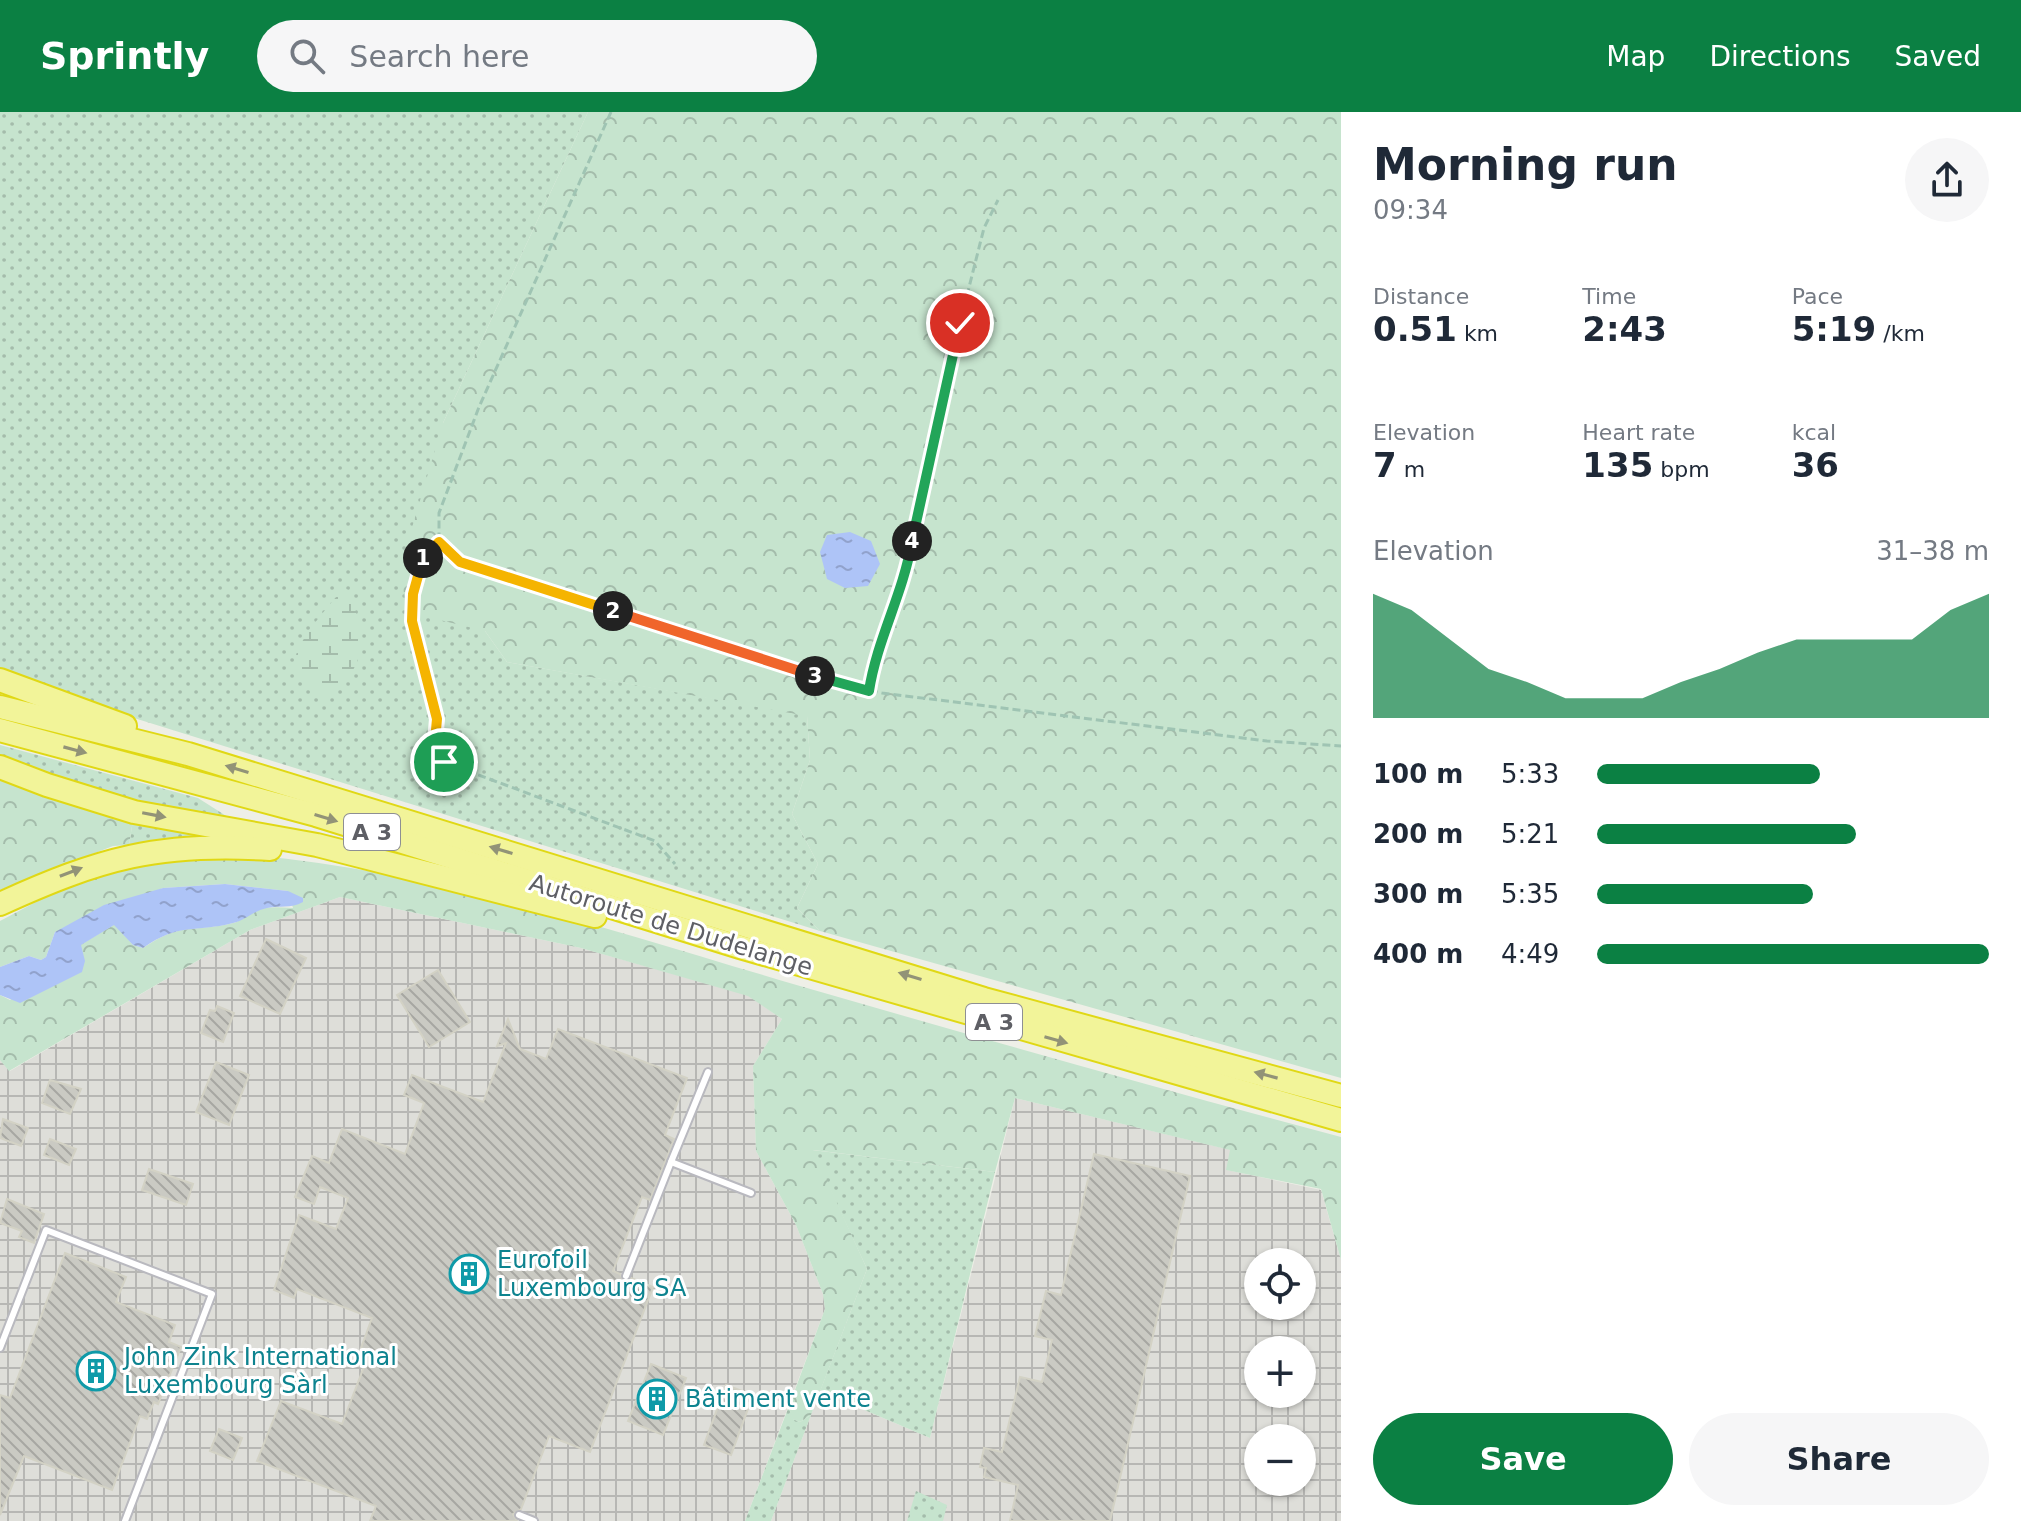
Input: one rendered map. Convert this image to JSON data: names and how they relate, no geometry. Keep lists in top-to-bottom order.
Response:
{
  "streets": {
    "highway": ["A 3", "Autoroute de Dudelange"]
  },
  "crossings": [
    ["A 3", "Autoroute de Dudelange"]
  ],
  "places": {
    "building": ["Eurofoil Luxembourg SA", "John Zink International Luxembourg Sàrl", "Bâtiment vente"]
  },
  "page": {
    "header": "Sprintly",
    "search": "Search here",
    "nav": ["Map", "Directions", "Saved"],
    "heading": ["Morning run", "09:34"],
    "stats": [
      ["Distance", "0.51 km"],
      ["Time", "2:43"],
      ["Pace", "5:19 /km"],
      ["Elevation", "7 m"],
      ["Heart rate", "135 bpm"],
      ["kcal", "36"]
    ],
    "chart": ["Elevation", "31–38 m"],
    "pins": [
      "4",
      "1",
      "2",
      "3"
    ],
    "list": [
      {
        "name": "100 m",
        "note": "5:33"
      },
      {
        "name": "200 m",
        "note": "5:21"
      },
      {
        "name": "300 m",
        "note": "5:35"
      },
      {
        "name": "400 m",
        "note": "4:49"
      }
    ],
    "map_buttons": ["+", "−"],
    "buttons": ["Save", "Share"]
  }
}
